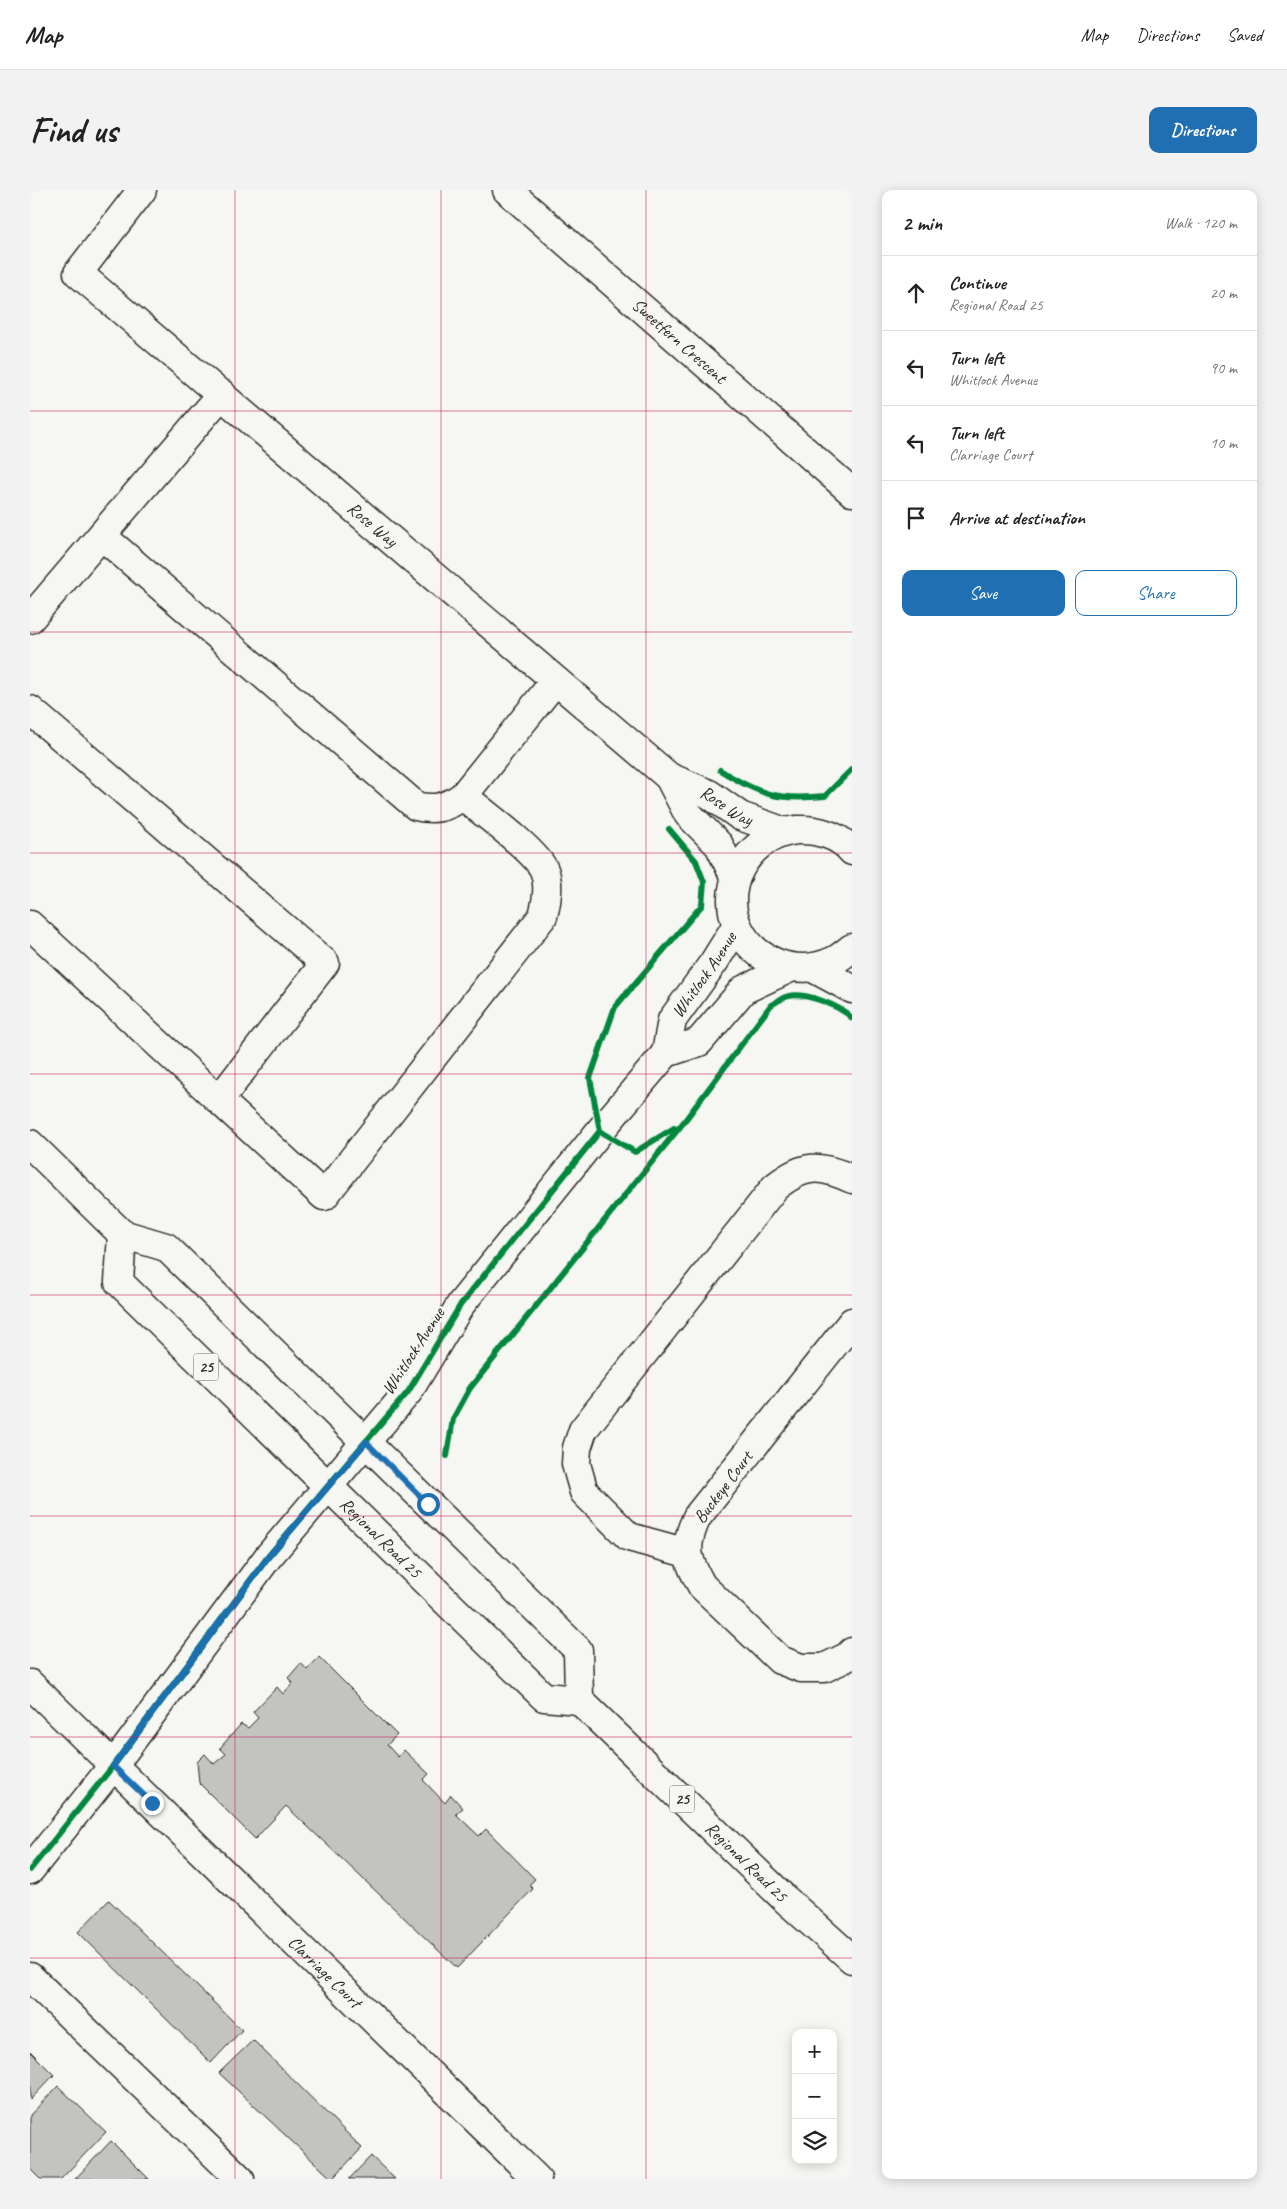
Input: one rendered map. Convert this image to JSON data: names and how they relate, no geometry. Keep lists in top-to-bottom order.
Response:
{
  "streets": {
    "street": [
      "Sweetfern Crescent",
      "Rose Way",
      "Whitlock Avenue",
      "25",
      "Buckeye Court",
      "Regional Road 25",
      "Clarriage Court"
    ]
  },
  "crossings": [
    ["Whitlock Avenue", "Regional Road 25"],
    ["Whitlock Avenue", "Clarriage Court"]
  ],
  "page": {
    "header": "Map",
    "nav": ["Map", "Directions", "Saved"],
    "buttons": [
      "Directions",
      ["Save", "Share"]
    ],
    "title": "Find us",
    "heading": ["2 min", "Walk · 120 m"],
    "list": [
      ["Continue", "Regional Road 25", "20 m"],
      ["Turn left", "Whitlock Avenue", "90 m"],
      ["Turn left", "Clarriage Court", "10 m"],
      "Arrive at destination"
    ],
    "map_buttons": ["+", "−"]
  }
}
